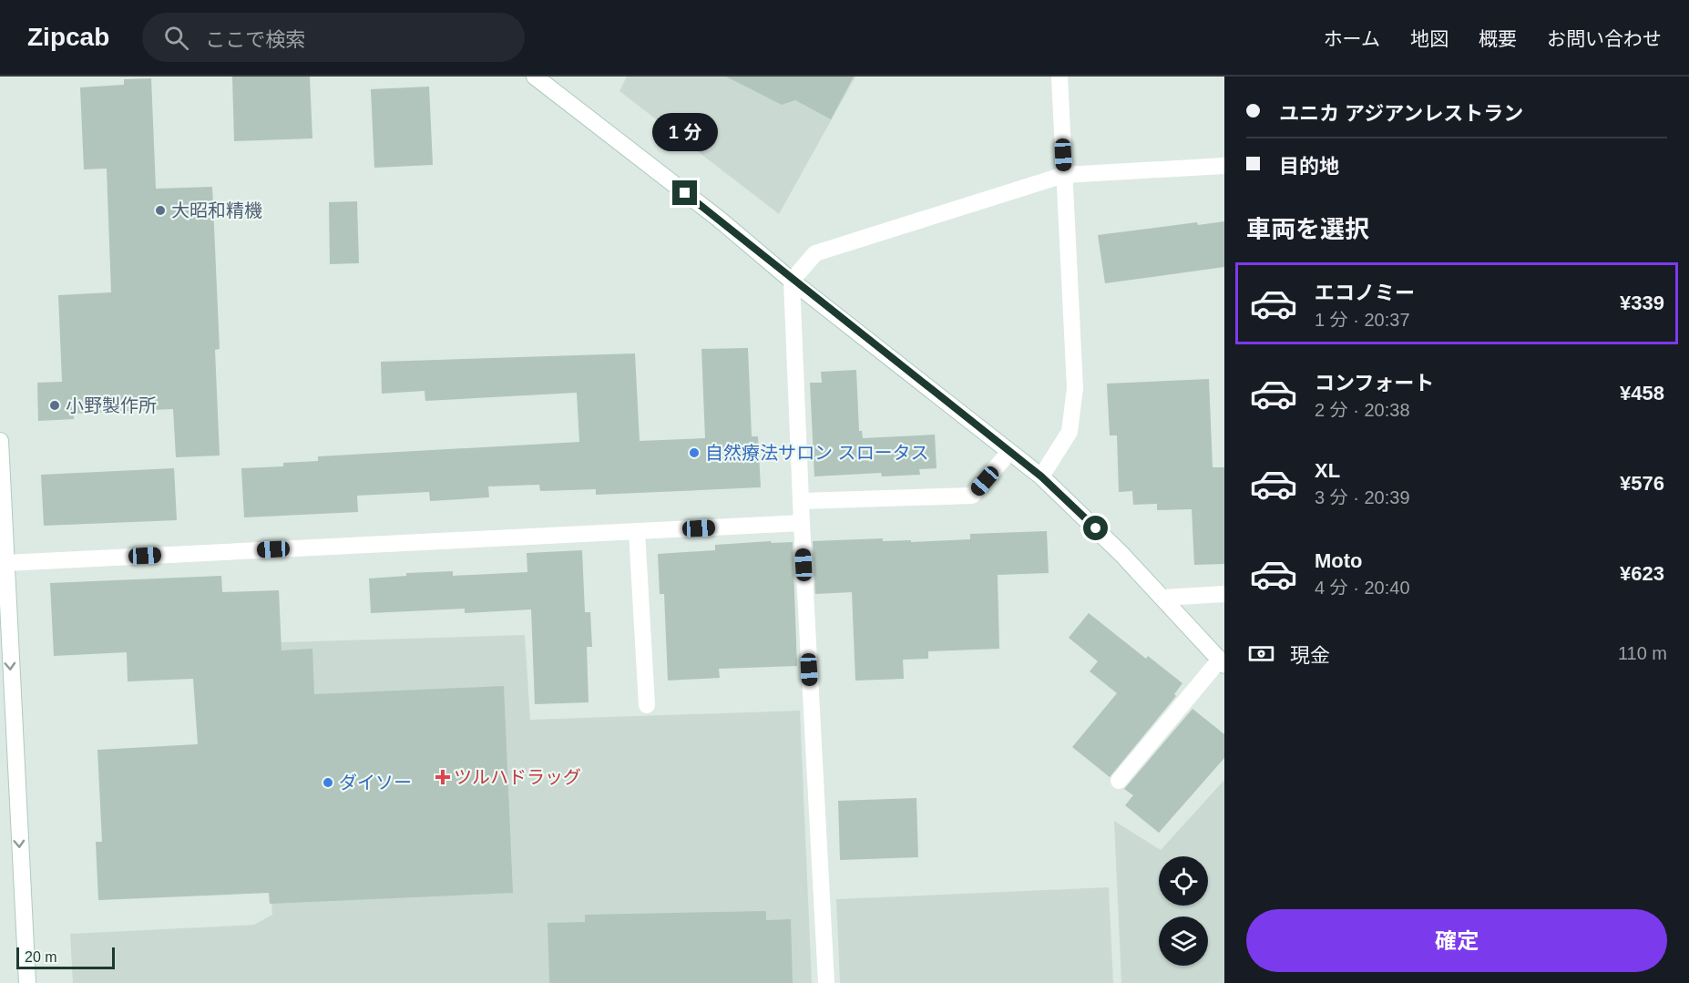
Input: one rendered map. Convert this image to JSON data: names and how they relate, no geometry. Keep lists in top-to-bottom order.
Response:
{
  "places": {
    "other": [
      "大昭和精機",
      "小野製作所",
      "自然療法サロン スロータス",
      "ダイソー"
    ],
    "health": ["ツルハドラッグ"]
  },
  "scale_bar": "20 m",
  "page": {
    "header": "Zipcab",
    "search": "ここで検索",
    "nav": [
      "ホーム",
      "地図",
      "概要",
      "お問い合わせ"
    ],
    "banner": ["ユニカ アジアンレストラン", "目的地"],
    "bubble": "1 分",
    "heading": "車両を選択",
    "list": [
      {
        "name": "エコノミー",
        "note": "1 分 · 20:37",
        "value": "¥339"
      },
      {
        "name": "コンフォート",
        "note": "2 分 · 20:38",
        "value": "¥458"
      },
      {
        "name": "XL",
        "note": "3 分 · 20:39",
        "value": "¥576"
      },
      {
        "name": "Moto",
        "note": "4 分 · 20:40",
        "value": "¥623"
      }
    ],
    "pay": ["現金", "110 m"],
    "buttons": "確定",
    "scale": "20 m"
  }
}
